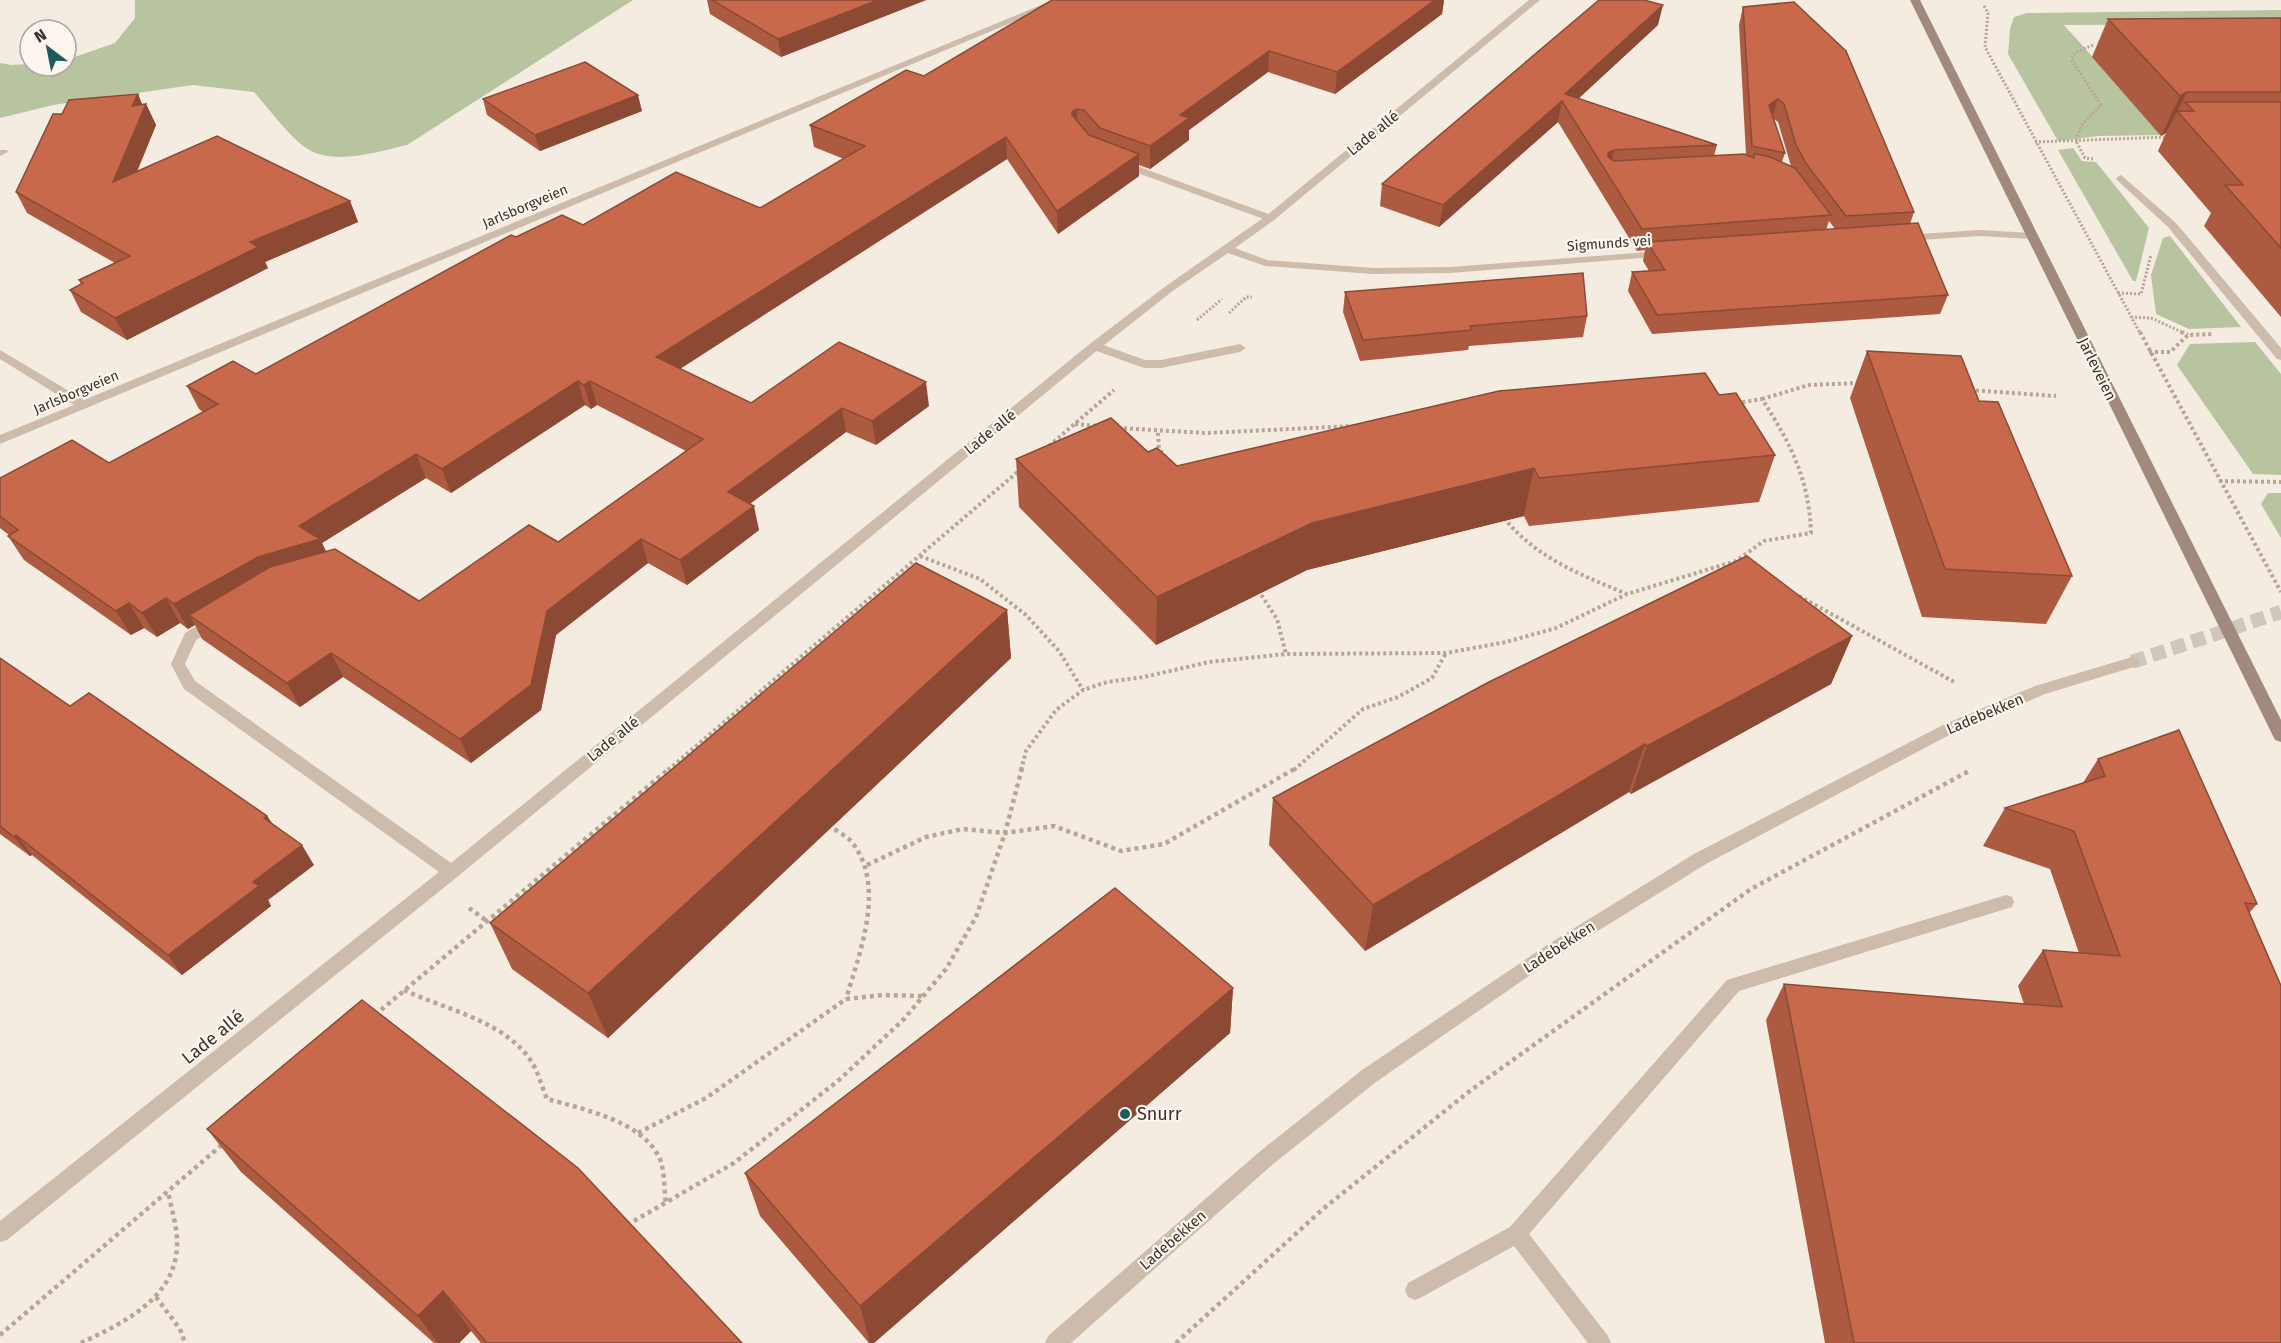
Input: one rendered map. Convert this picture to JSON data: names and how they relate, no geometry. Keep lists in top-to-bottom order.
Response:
{
  "streets": {
    "main road": ["Jarleveien"],
    "street": [
      "Lade allé",
      "Jarlsborgveien",
      "Sigmunds vei",
      "Ladebekken"
    ]
  },
  "crossings": [
    ["Lade allé", "Sigmunds vei"]
  ],
  "places": ["Snurr"],
  "north": "top left"
}
